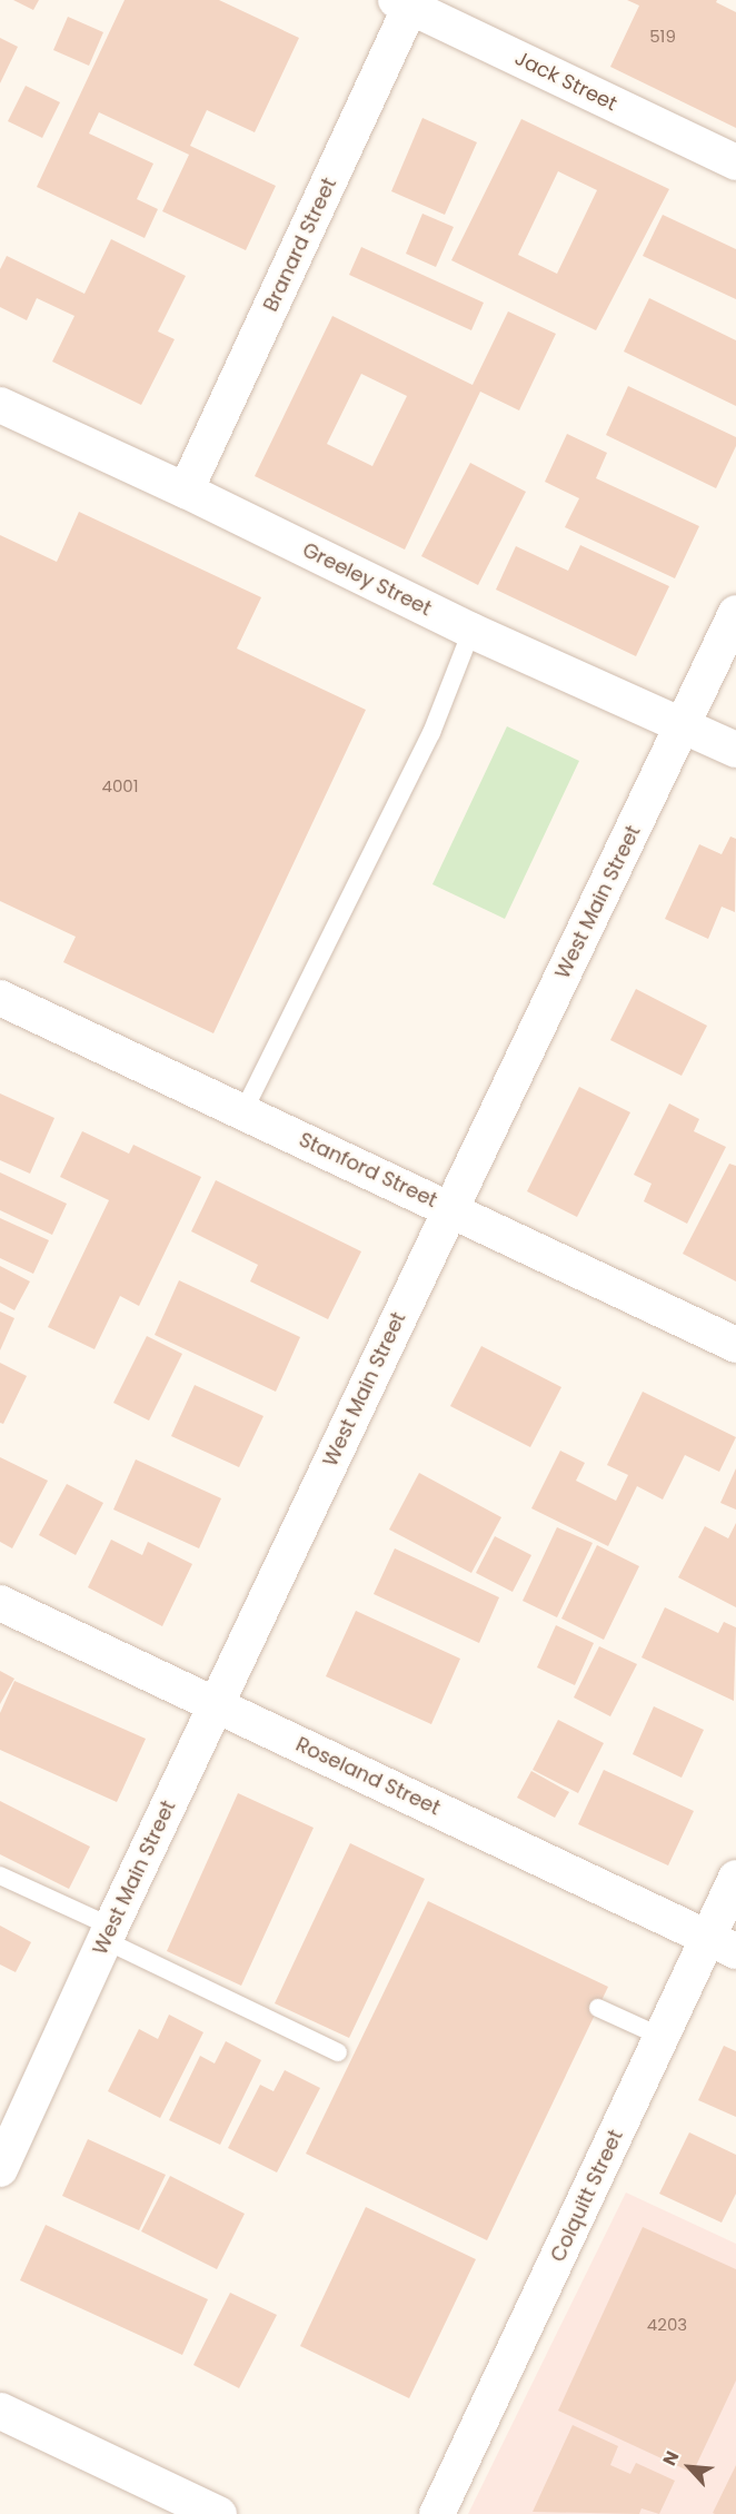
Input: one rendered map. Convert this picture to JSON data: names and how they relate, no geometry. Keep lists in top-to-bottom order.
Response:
{
  "streets": {
    "street": [
      "Jack Street",
      "Branard Street",
      "Greeley Street",
      "West Main Street",
      "Stanford Street",
      "Roseland Street",
      "Colquitt Street"
    ]
  },
  "crossings": [
    ["Jack Street", "Branard Street"],
    ["Branard Street", "Greeley Street"],
    ["Greeley Street", "West Main Street"],
    ["West Main Street", "Stanford Street"],
    ["West Main Street", "Roseland Street"],
    ["Roseland Street", "Colquitt Street"]
  ],
  "house_numbers": ["519", "4001", "4203"],
  "north": "top left"
}
